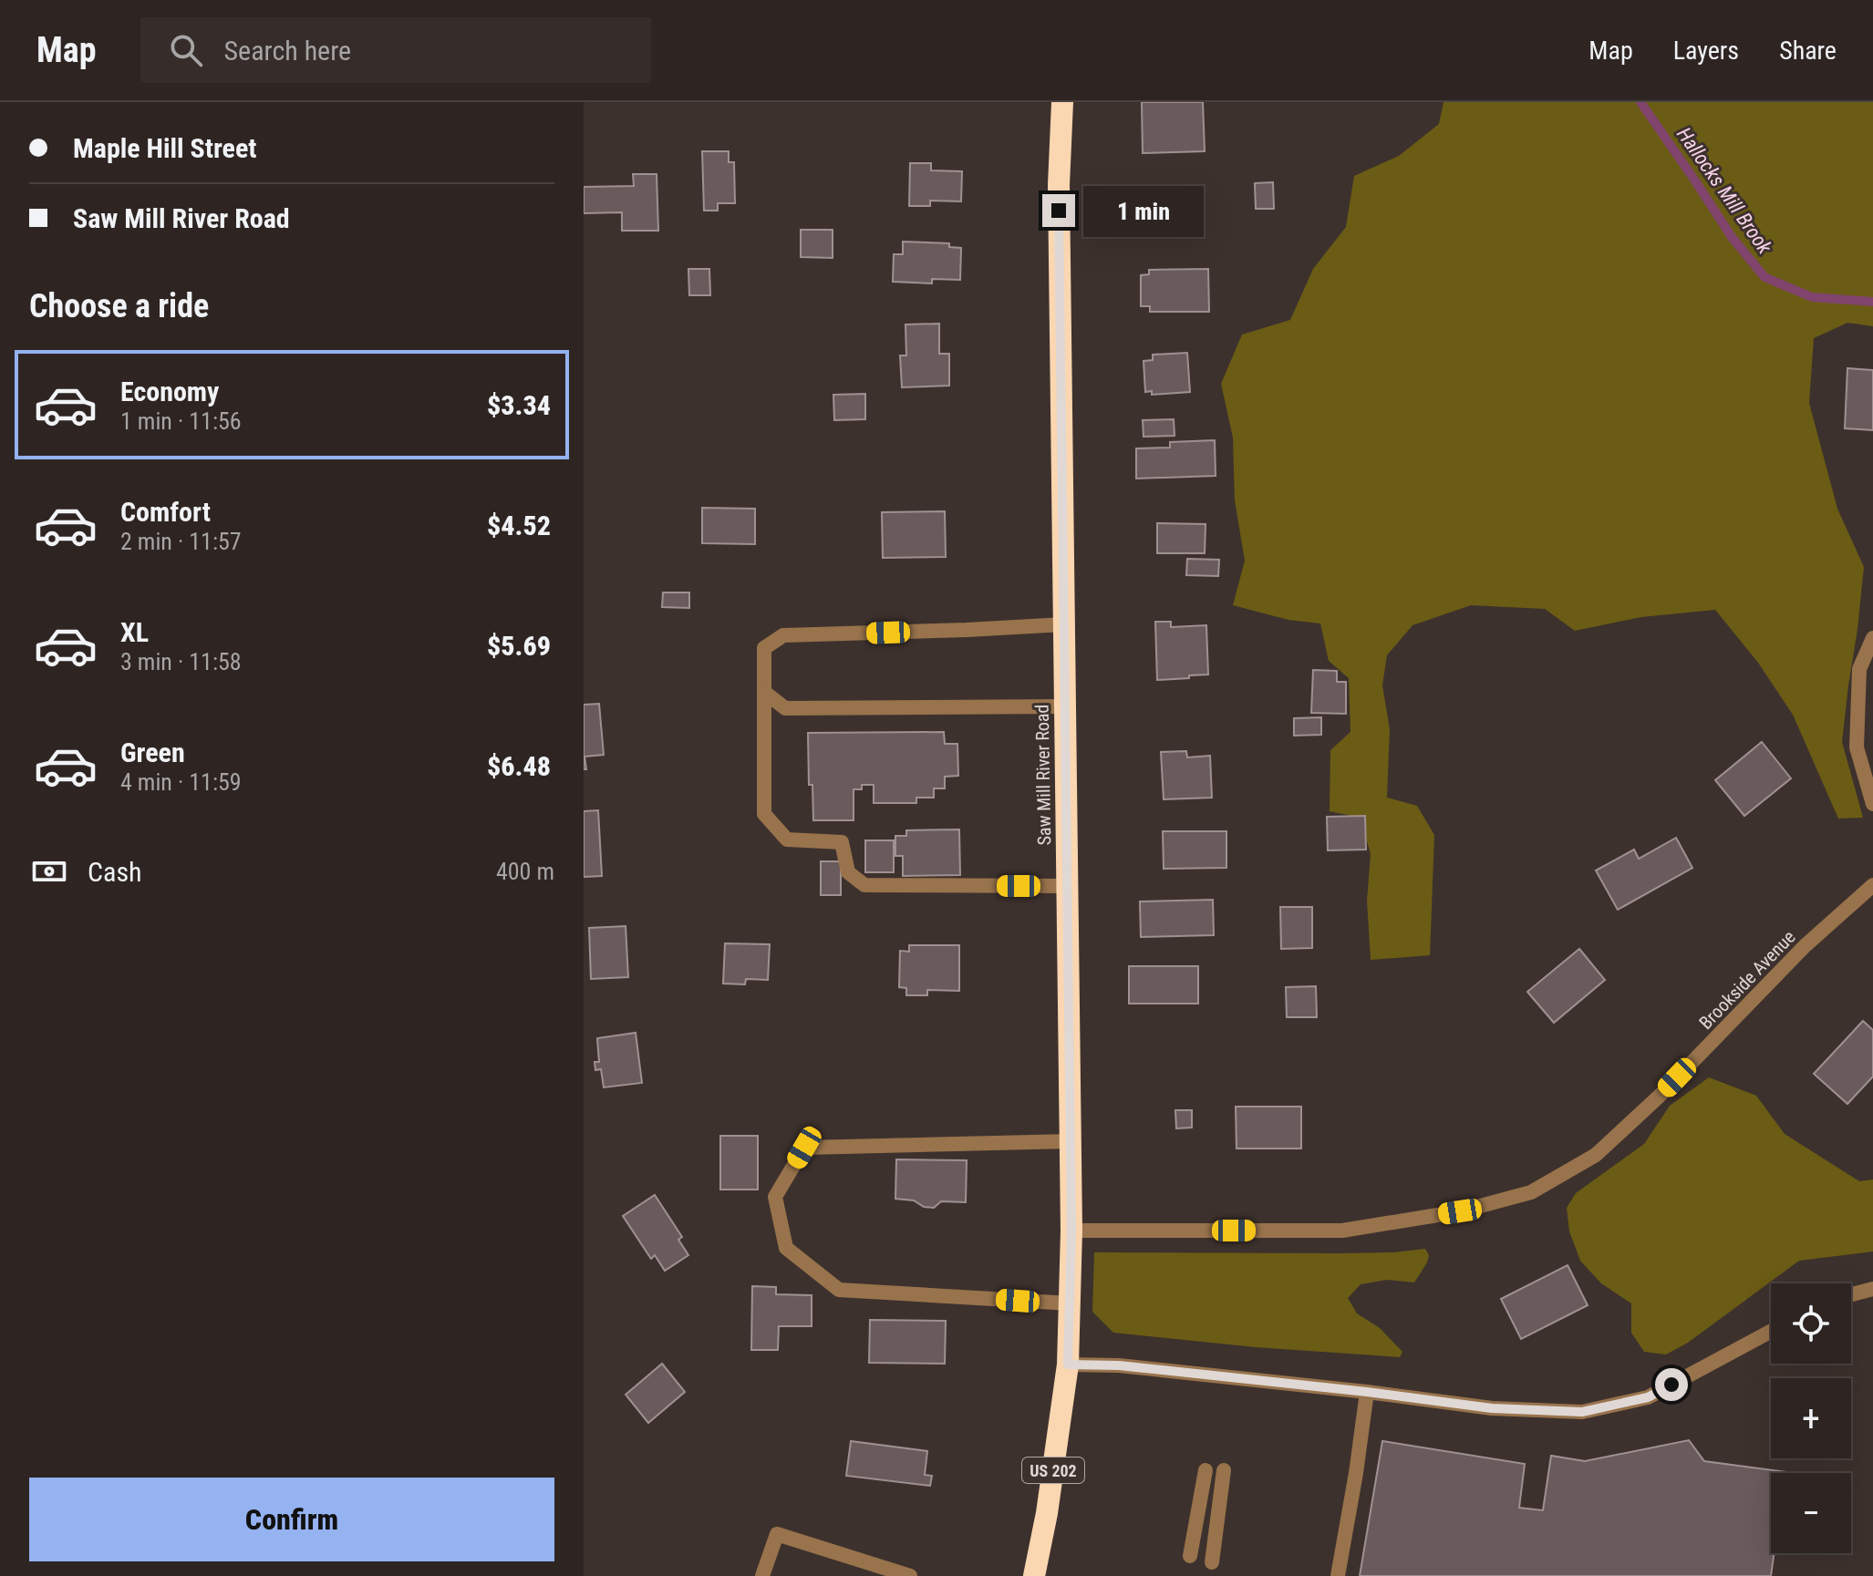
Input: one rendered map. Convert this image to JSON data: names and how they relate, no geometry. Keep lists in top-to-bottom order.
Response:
{
  "streets": {
    "highway": ["Saw Mill River Road", "US 202"],
    "street": ["Brookside Avenue"]
  },
  "crossings": [
    ["Saw Mill River Road", "Brookside Avenue"]
  ],
  "water": ["Hallocks Mill Brook"],
  "page": {
    "header": "Map",
    "search": "Search here",
    "nav": ["Map", "Layers", "Share"],
    "banner": ["Maple Hill Street", "Saw Mill River Road"],
    "bubble": "1 min",
    "heading": "Choose a ride",
    "list": [
      {
        "name": "Economy",
        "note": "1 min · 11:56",
        "value": "$3.34"
      },
      {
        "name": "Comfort",
        "note": "2 min · 11:57",
        "value": "$4.52"
      },
      {
        "name": "XL",
        "note": "3 min · 11:58",
        "value": "$5.69"
      },
      {
        "name": "Green",
        "note": "4 min · 11:59",
        "value": "$6.48"
      }
    ],
    "pay": ["Cash", "400 m"],
    "map_buttons": ["+", "−"],
    "buttons": "Confirm"
  }
}
